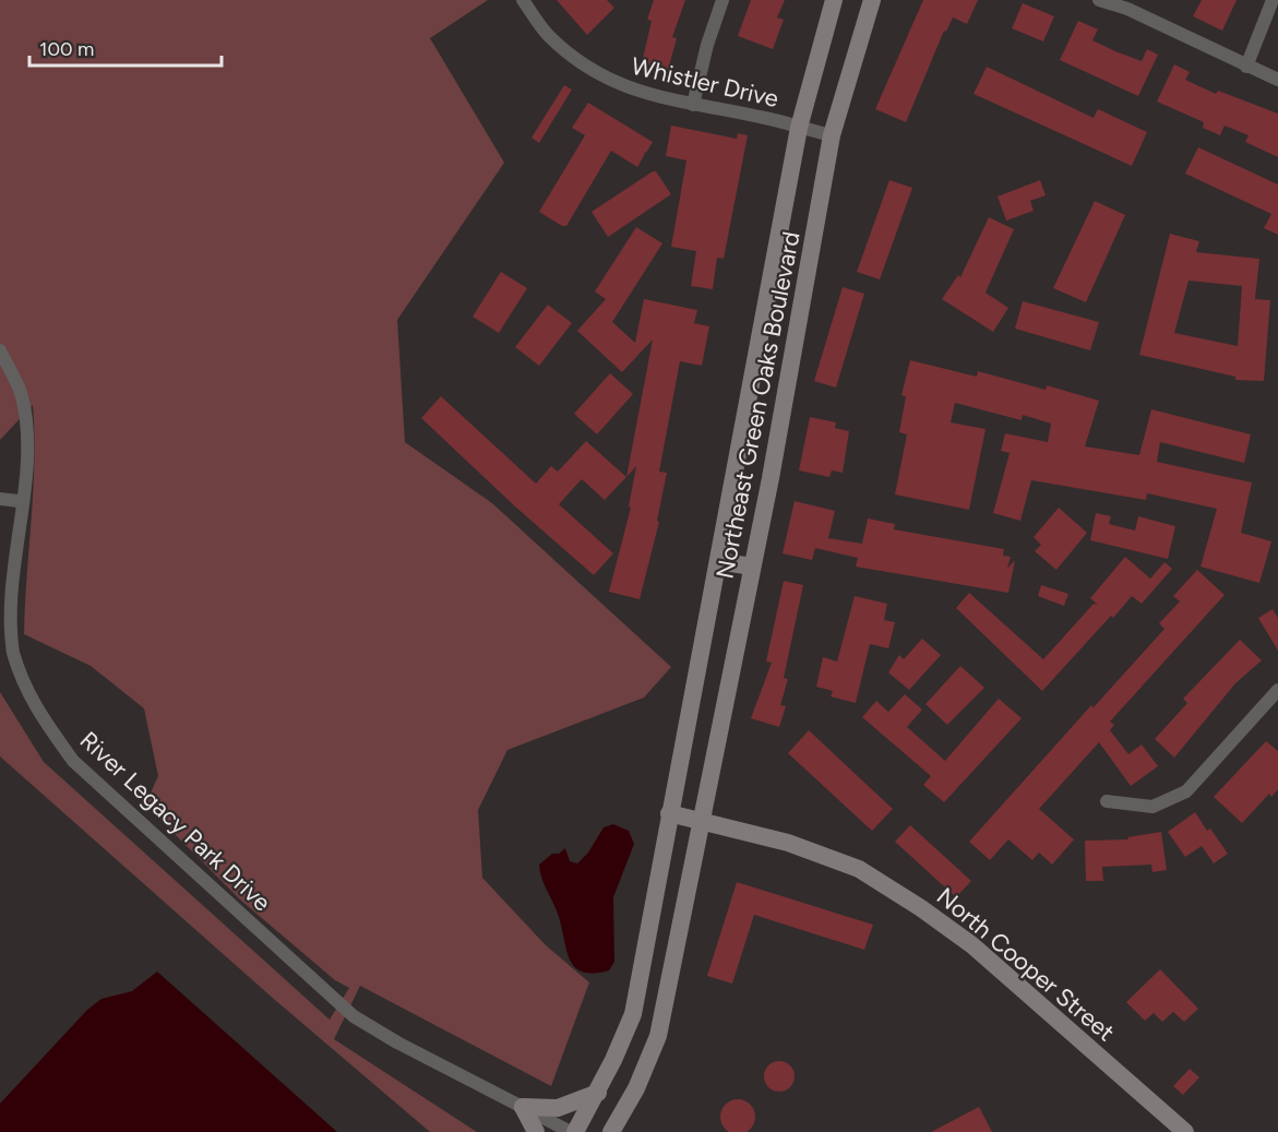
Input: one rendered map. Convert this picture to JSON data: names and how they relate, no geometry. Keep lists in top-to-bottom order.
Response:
{
  "streets": {
    "main road": ["Northeast Green Oaks Boulevard", "North Cooper Street"],
    "street": ["Whistler Drive", "River Legacy Park Drive"]
  },
  "crossings": [
    ["Whistler Drive", "Northeast Green Oaks Boulevard"],
    ["Northeast Green Oaks Boulevard", "River Legacy Park Drive"],
    ["Northeast Green Oaks Boulevard", "North Cooper Street"]
  ],
  "scale_bar": "100 m"
}
